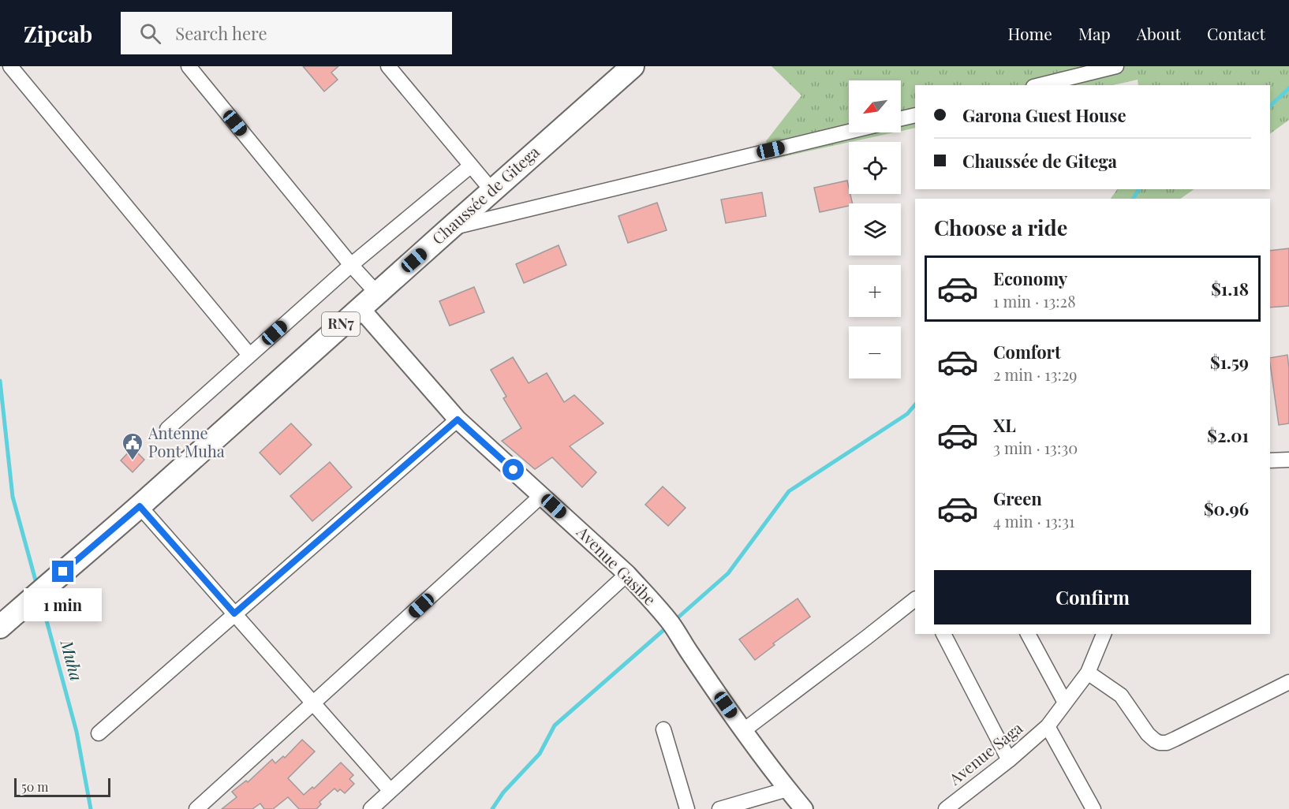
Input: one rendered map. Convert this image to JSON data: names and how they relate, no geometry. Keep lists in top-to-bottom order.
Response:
{
  "streets": {
    "main road": ["Chaussée de Gitega", "RN7"],
    "street": ["Avenue Gasibe", "Avenue Saga"]
  },
  "crossings": [
    ["Chaussée de Gitega", "Avenue Gasibe"]
  ],
  "water": ["Muha"],
  "places": {
    "public building": ["Antenne Pont Muha"]
  },
  "scale_bar": "50 m",
  "north": "bottom left",
  "page": {
    "header": "Zipcab",
    "search": "Search here",
    "nav": [
      "Home",
      "Map",
      "About",
      "Contact"
    ],
    "map_buttons": ["+", "−"],
    "banner": ["Garona Guest House", "Chaussée de Gitega"],
    "heading": "Choose a ride",
    "list": [
      {
        "name": "Economy",
        "note": "1 min · 13:28",
        "value": "$1.18"
      },
      {
        "name": "Comfort",
        "note": "2 min · 13:29",
        "value": "$1.59"
      },
      {
        "name": "XL",
        "note": "3 min · 13:30",
        "value": "$2.01"
      },
      {
        "name": "Green",
        "note": "4 min · 13:31",
        "value": "$0.96"
      }
    ],
    "buttons": "Confirm",
    "bubble": "1 min",
    "scale": "50 m"
  }
}
